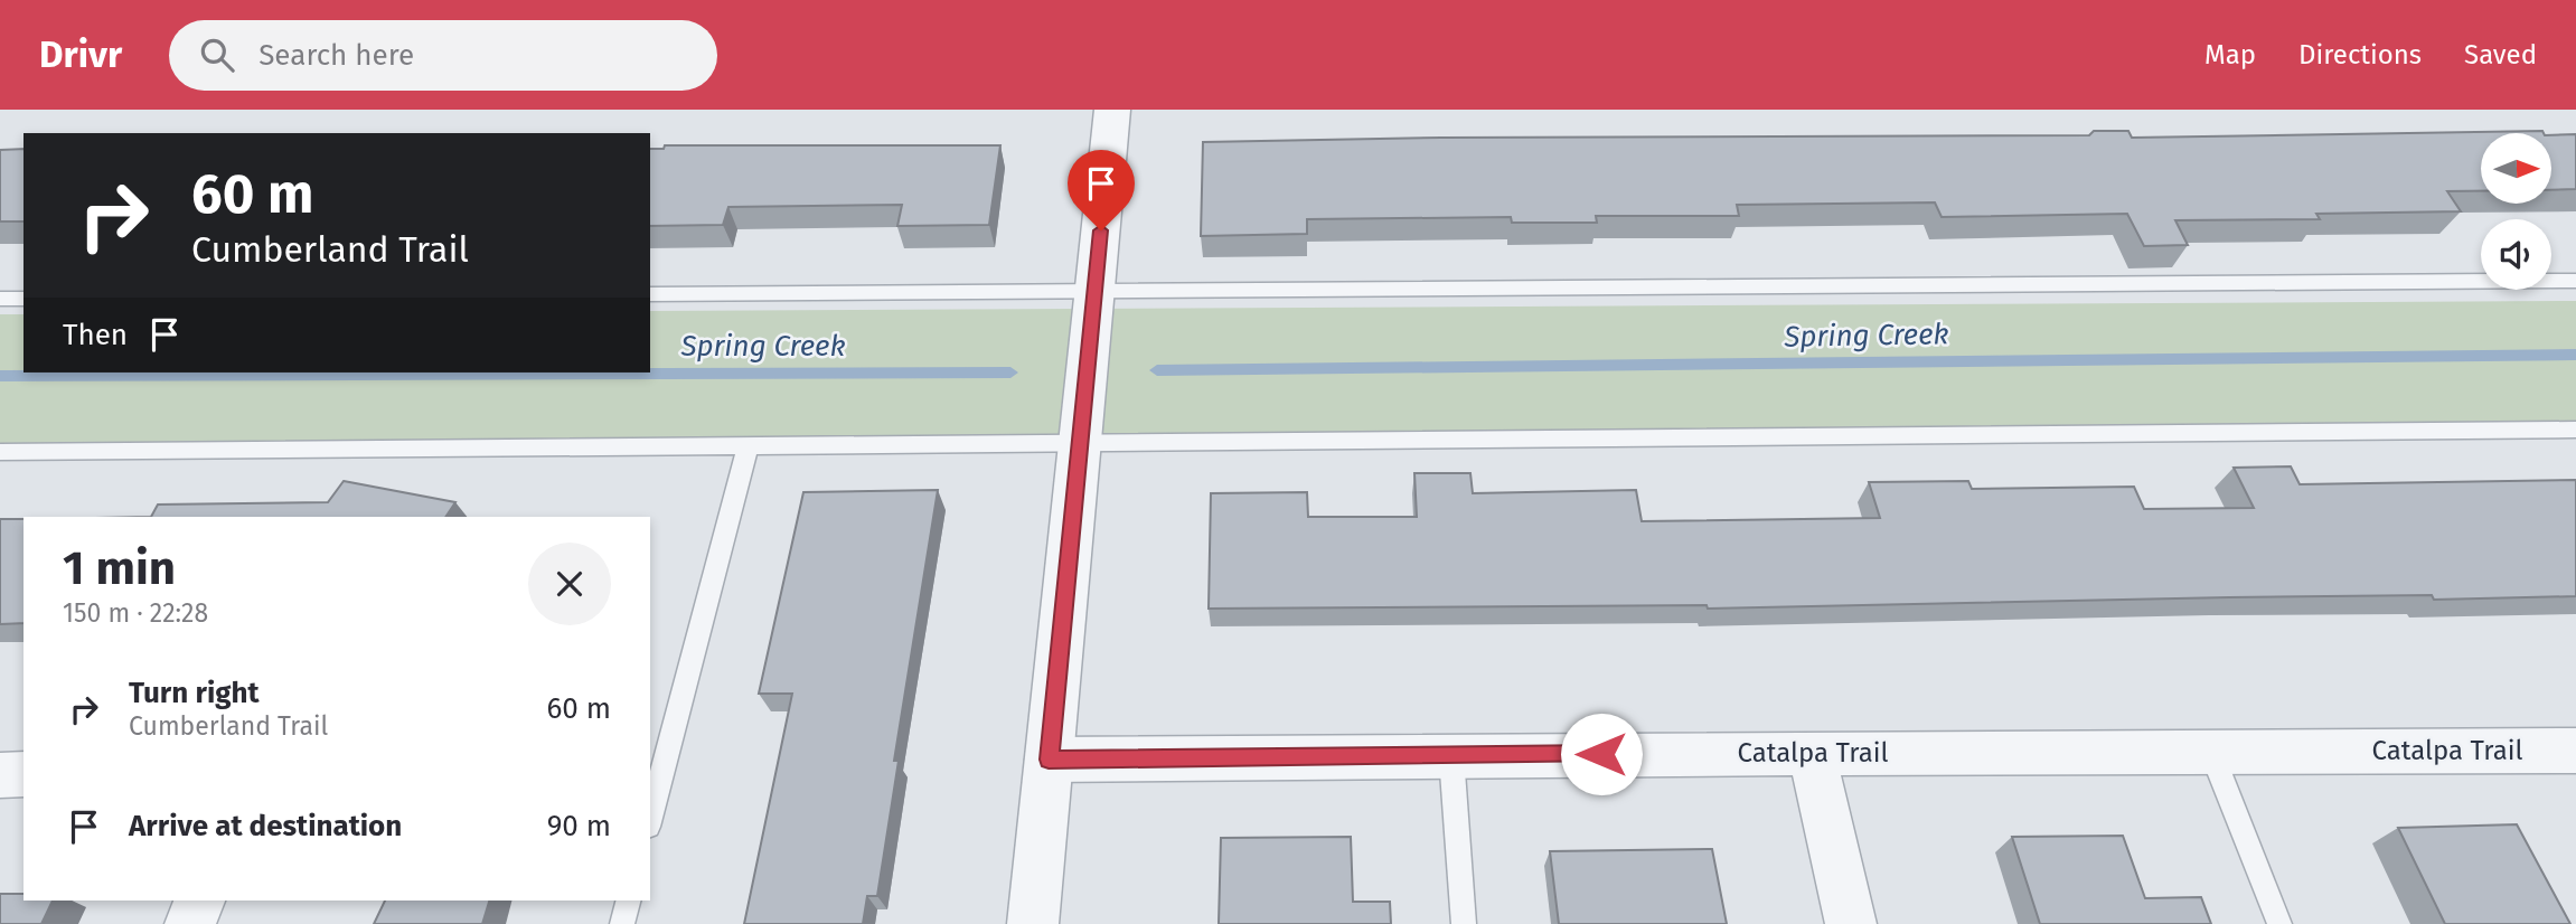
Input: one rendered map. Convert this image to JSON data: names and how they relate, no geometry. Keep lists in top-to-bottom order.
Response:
{
  "streets": {
    "street": ["Catalpa Trail"]
  },
  "water": ["Spring Creek"],
  "north": "right",
  "page": {
    "header": "Drivr",
    "search": "Search here",
    "nav": ["Map", "Directions", "Saved"],
    "turn": ["60 m", "Cumberland Trail"],
    "then": "Then",
    "heading": ["1 min", "150 m · 22:28"],
    "list": [
      {
        "name": "Turn right",
        "note": "Cumberland Trail",
        "value": "60 m"
      },
      {
        "name": "Arrive at destination",
        "value": "90 m"
      }
    ]
  }
}
